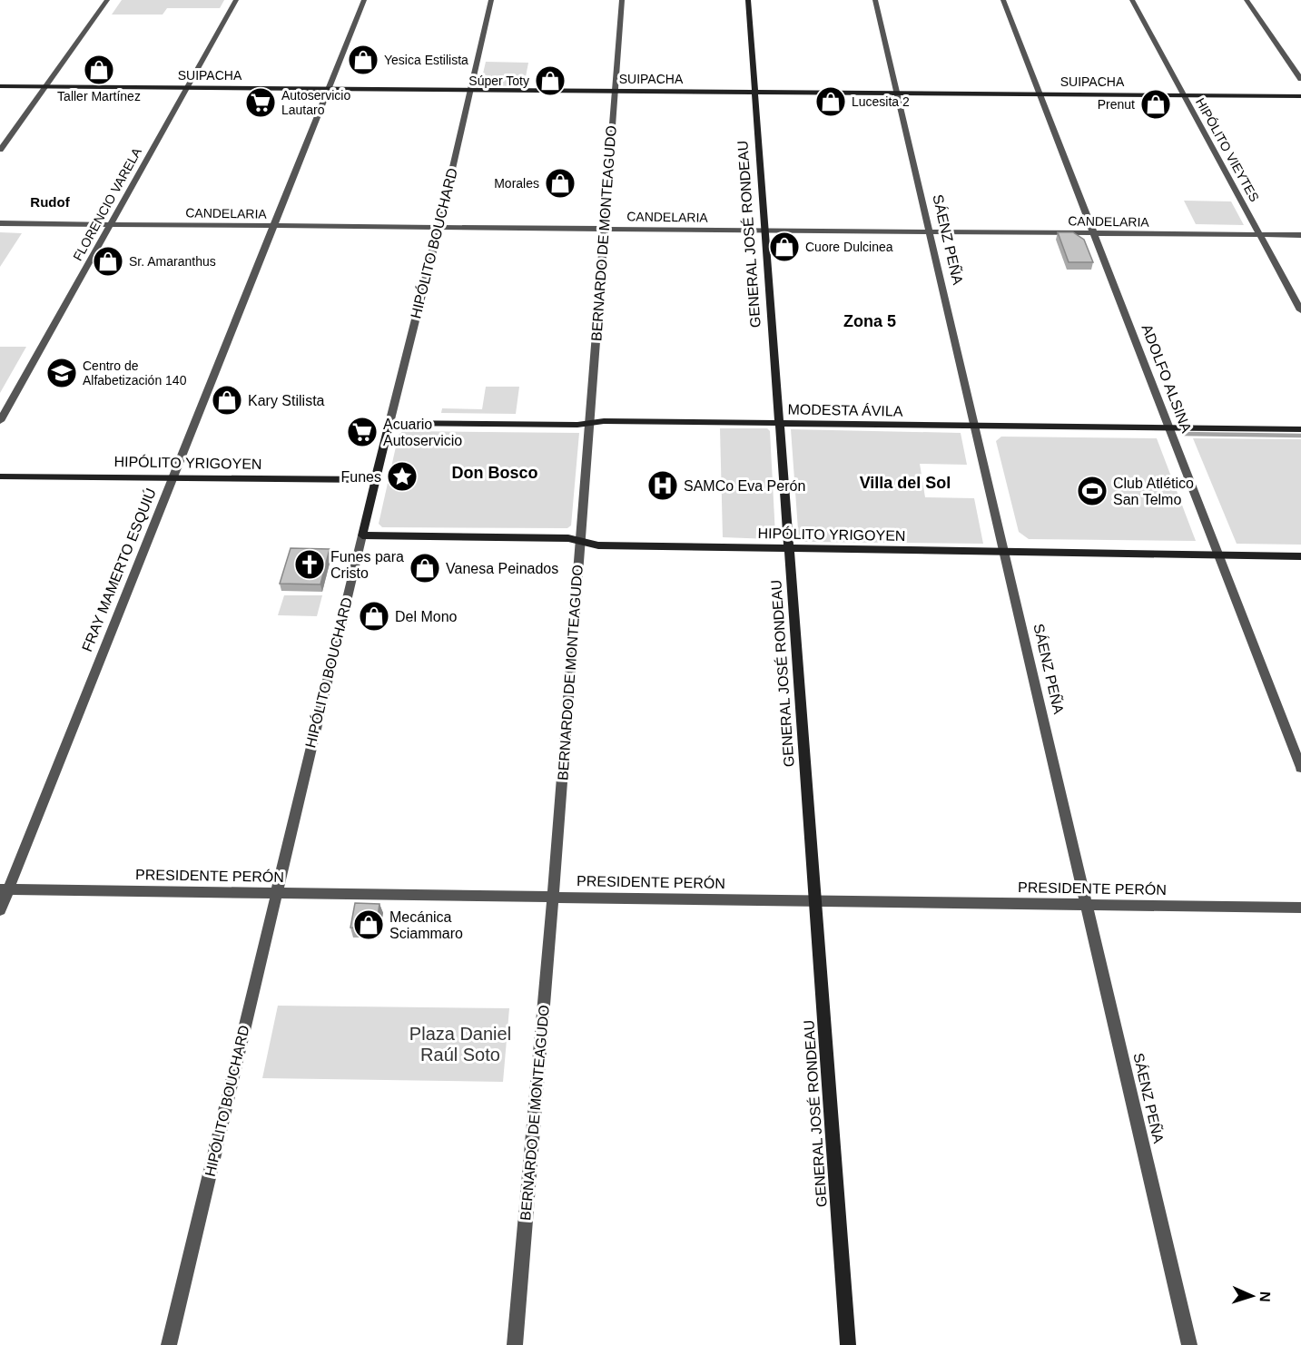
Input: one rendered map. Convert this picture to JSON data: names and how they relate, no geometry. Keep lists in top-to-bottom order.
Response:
{
  "streets": {
    "street": [
      "SUIPACHA",
      "HIPÓLITO VIEYTES",
      "FLORENCIO VARELA",
      "CANDELARIA",
      "BERNARDO DE MONTEAGUDO",
      "GENERAL JOSÉ RONDEAU",
      "SÁENZ PEÑA",
      "HIPÓLITO BOUCHARD",
      "ADOLFO ALSINA",
      "MODESTA ÁVILA",
      "HIPÓLITO YRIGOYEN",
      "FRAY MAMERTO ESQUIÚ",
      "PRESIDENTE PERÓN"
    ]
  },
  "crossings": [
    ["SUIPACHA", "HIPÓLITO VIEYTES"],
    ["SUIPACHA", "FLORENCIO VARELA"],
    ["SUIPACHA", "BERNARDO DE MONTEAGUDO"],
    ["SUIPACHA", "GENERAL JOSÉ RONDEAU"],
    ["SUIPACHA", "SÁENZ PEÑA"],
    ["SUIPACHA", "HIPÓLITO BOUCHARD"],
    ["SUIPACHA", "ADOLFO ALSINA"],
    ["SUIPACHA", "FRAY MAMERTO ESQUIÚ"],
    ["HIPÓLITO VIEYTES", "CANDELARIA"],
    ["FLORENCIO VARELA", "CANDELARIA"],
    ["CANDELARIA", "BERNARDO DE MONTEAGUDO"],
    ["CANDELARIA", "GENERAL JOSÉ RONDEAU"],
    ["CANDELARIA", "SÁENZ PEÑA"],
    ["CANDELARIA", "HIPÓLITO BOUCHARD"],
    ["CANDELARIA", "ADOLFO ALSINA"],
    ["CANDELARIA", "FRAY MAMERTO ESQUIÚ"],
    ["BERNARDO DE MONTEAGUDO", "MODESTA ÁVILA"],
    ["BERNARDO DE MONTEAGUDO", "HIPÓLITO YRIGOYEN"],
    ["BERNARDO DE MONTEAGUDO", "PRESIDENTE PERÓN"],
    ["GENERAL JOSÉ RONDEAU", "MODESTA ÁVILA"],
    ["GENERAL JOSÉ RONDEAU", "HIPÓLITO YRIGOYEN"],
    ["GENERAL JOSÉ RONDEAU", "PRESIDENTE PERÓN"],
    ["SÁENZ PEÑA", "MODESTA ÁVILA"],
    ["SÁENZ PEÑA", "HIPÓLITO YRIGOYEN"],
    ["SÁENZ PEÑA", "PRESIDENTE PERÓN"],
    ["HIPÓLITO BOUCHARD", "MODESTA ÁVILA"],
    ["HIPÓLITO BOUCHARD", "HIPÓLITO YRIGOYEN"],
    ["HIPÓLITO BOUCHARD", "PRESIDENTE PERÓN"],
    ["ADOLFO ALSINA", "MODESTA ÁVILA"],
    ["ADOLFO ALSINA", "HIPÓLITO YRIGOYEN"],
    ["HIPÓLITO YRIGOYEN", "FRAY MAMERTO ESQUIÚ"],
    ["FRAY MAMERTO ESQUIÚ", "PRESIDENTE PERÓN"]
  ],
  "districts": [
    "Rudof",
    "Zona 5",
    "Don Bosco",
    "Villa del Sol"
  ],
  "parks": ["Plaza Daniel Raúl Soto"],
  "places": {
    "shop": [
      "Yesica Estilista",
      "Taller Martínez",
      "Súper Toty",
      "Lucesita 2",
      "Prenut",
      "Morales",
      "Cuore Dulcinea",
      "Sr. Amaranthus",
      "Kary Stilista",
      "Vanesa Peinados",
      "Del Mono",
      "Mecánica Sciammaro"
    ],
    "supermarket": ["Autoservicio Lautaro", "Acuario Autoservicio"],
    "school or university": ["Centro de Alfabetización 140"],
    "place": ["Funes"],
    "hospital": ["SAMCo Eva Perón"],
    "sports": ["Club Atlético San Telmo"],
    "church": ["Funes para Cristo"]
  },
  "north": "right"
}
